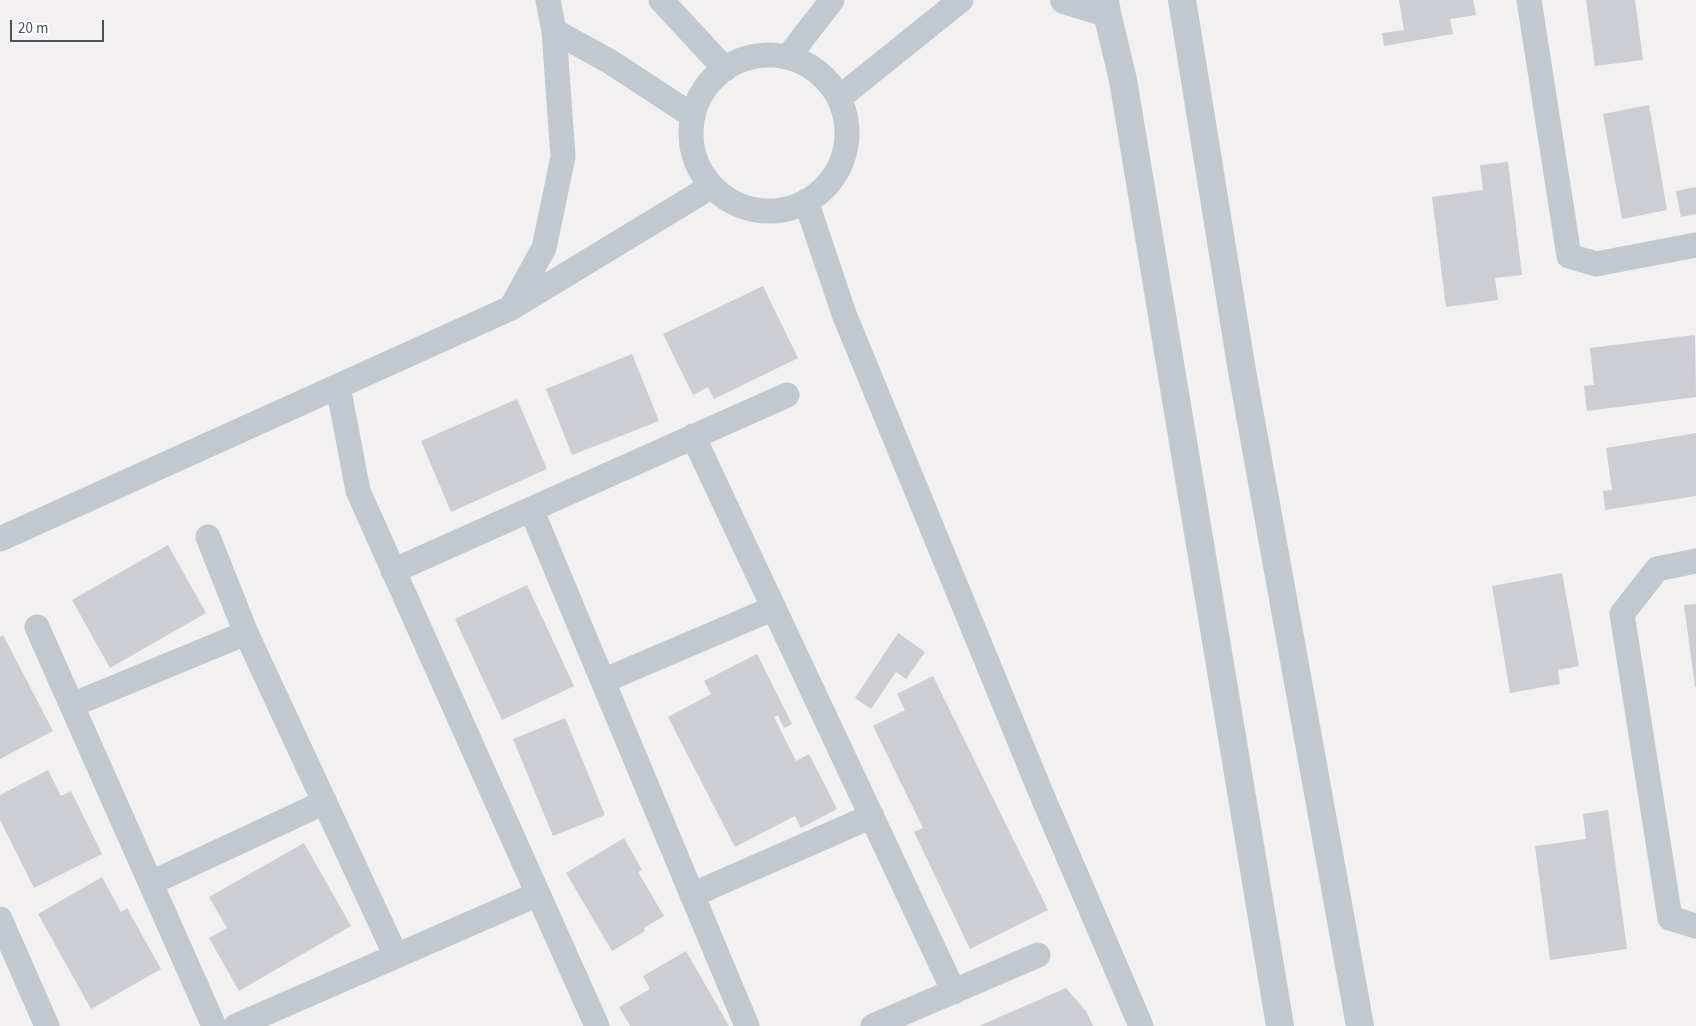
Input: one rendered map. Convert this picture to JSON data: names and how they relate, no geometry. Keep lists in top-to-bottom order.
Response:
{
  "scale_bar": "20 m"
}
